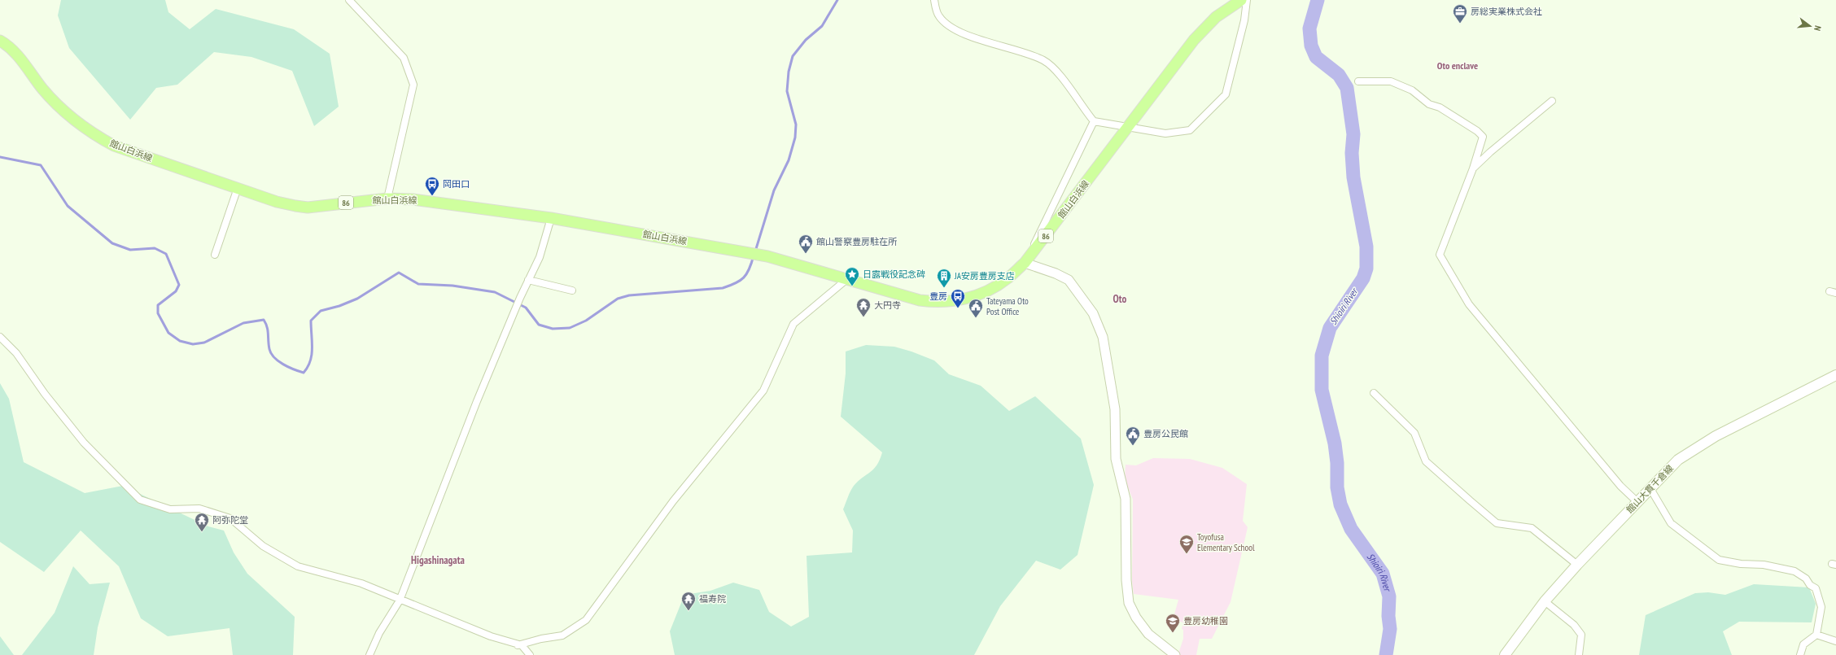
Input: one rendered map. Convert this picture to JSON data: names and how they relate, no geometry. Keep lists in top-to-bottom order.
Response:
{
  "streets": {
    "main road": ["館山白浜線", "86", "館山大貫千倉線"]
  },
  "districts": ["Oto enclave", "Oto", "Higashinagata"],
  "water": ["Shioiri River"],
  "places": {
    "office": ["房総実業株式会社"],
    "bus stop": ["岡田口", "豊房"],
    "public building": ["館山警察豊房駐在所", "Tateyama Oto Post Office", "豊房公民館"],
    "place": ["日露戦役記念碑"],
    "building": ["JA安房豊房支店"],
    "temple": ["大円寺", "阿弥陀堂", "福寿院"],
    "school or university": ["Toyofusa Elementary School", "豊房幼稚園"]
  },
  "north": "right"
}
